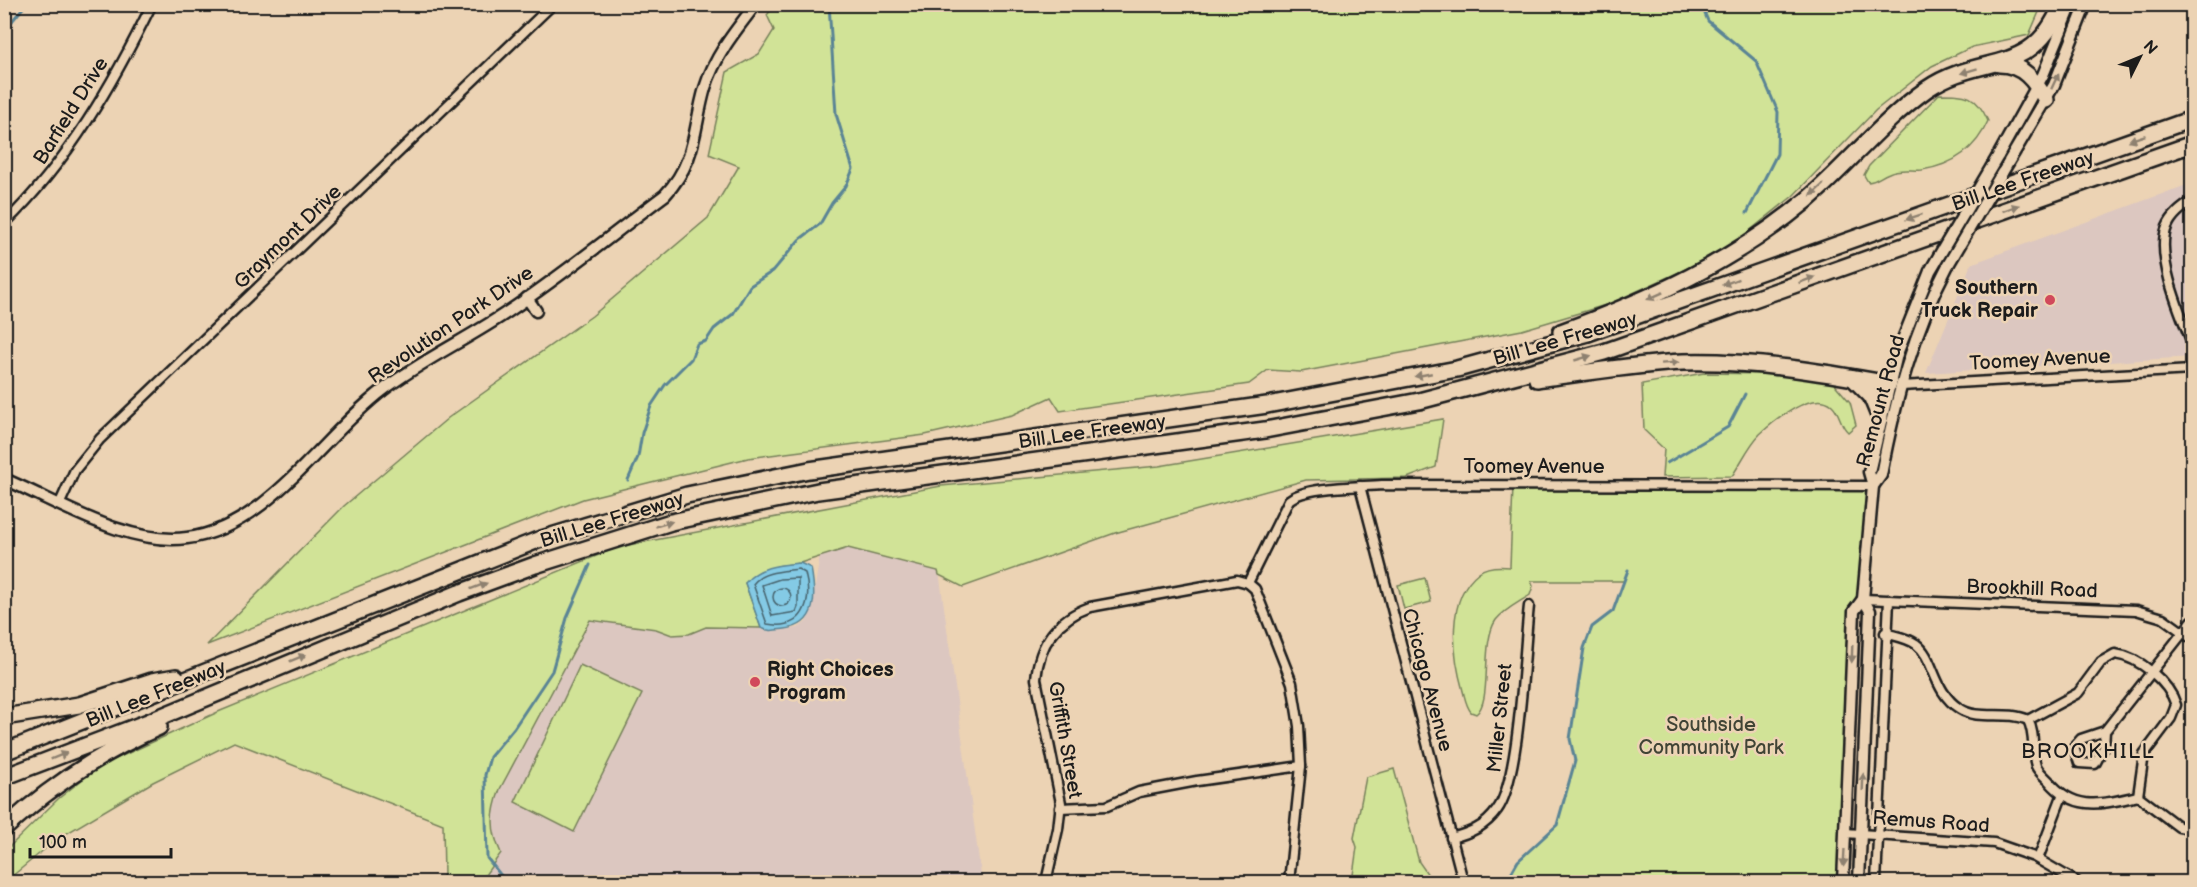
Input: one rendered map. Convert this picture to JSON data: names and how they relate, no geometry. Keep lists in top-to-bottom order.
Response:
{
  "streets": {
    "highway": ["Bill Lee Freeway"],
    "main road": ["Revolution Park Drive", "Remount Road"],
    "street": [
      "Barfield Drive",
      "Graymont Drive",
      "Toomey Avenue",
      "Brookhill Road",
      "Chicago Avenue",
      "Miller Street",
      "Griffith Street",
      "Remus Road"
    ]
  },
  "crossings": [
    ["Graymont Drive", "Revolution Park Drive"],
    ["Toomey Avenue", "Remount Road"],
    ["Toomey Avenue", "Chicago Avenue"],
    ["Toomey Avenue", "Griffith Street"],
    ["Remount Road", "Brookhill Road"],
    ["Remount Road", "Remus Road"],
    ["Chicago Avenue", "Miller Street"]
  ],
  "districts": ["BROOKHILL"],
  "parks": ["Southside Community Park"],
  "places": ["Southern Truck Repair", "Right Choices Program"],
  "scale_bar": "100 m",
  "north": "top right"
}
